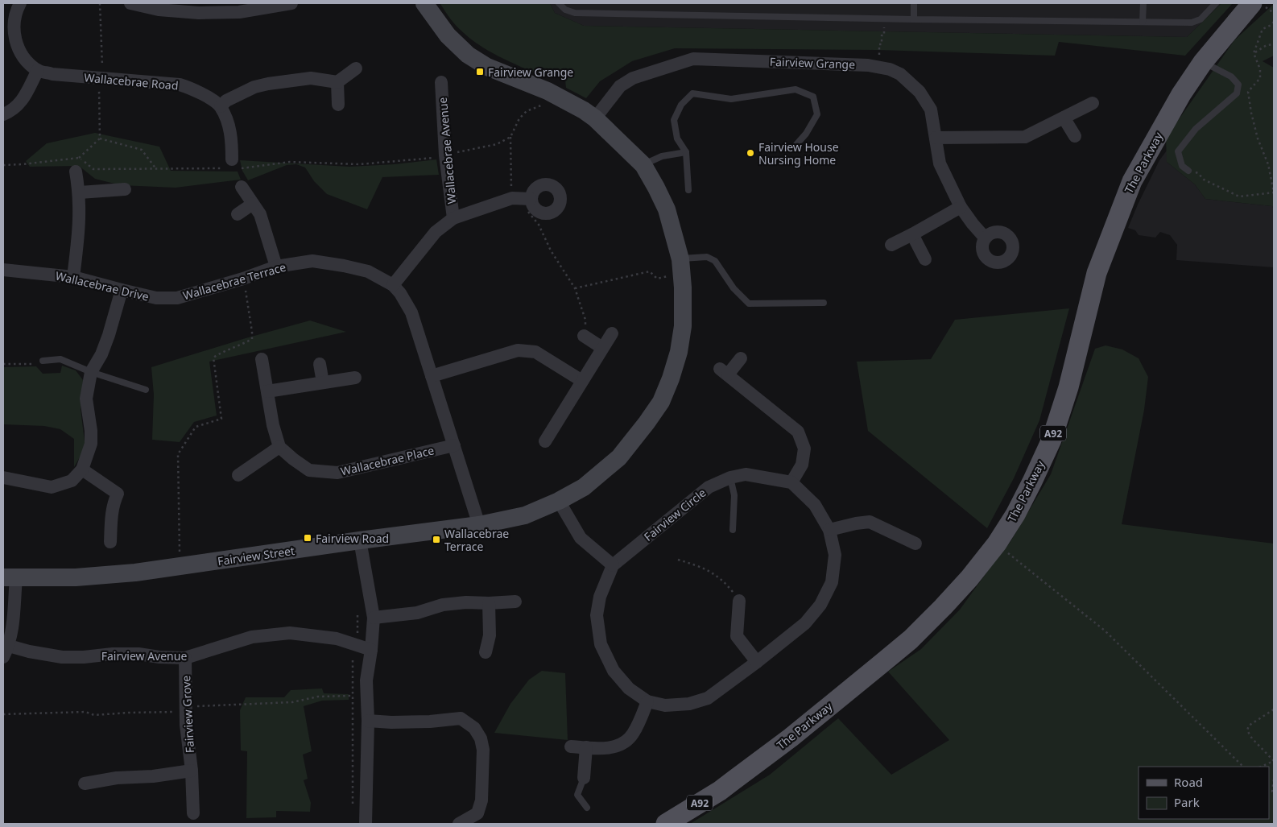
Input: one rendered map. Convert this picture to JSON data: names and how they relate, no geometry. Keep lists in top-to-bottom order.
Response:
{
  "streets": {
    "main road": ["The Parkway", "A92"],
    "street": [
      "Fairview Grange",
      "Wallacebrae Road",
      "Wallacebrae Avenue",
      "Wallacebrae Terrace",
      "Wallacebrae Drive",
      "Wallacebrae Place",
      "Fairview Circle",
      "Fairview Street",
      "Fairview Avenue",
      "Fairview Grove"
    ]
  },
  "crossings": [
    ["Fairview Grange", "Fairview Street"],
    ["Wallacebrae Avenue", "Wallacebrae Terrace"],
    ["Wallacebrae Terrace", "Wallacebrae Drive"],
    ["Wallacebrae Terrace", "Wallacebrae Place"],
    ["Wallacebrae Terrace", "Fairview Street"],
    ["Fairview Avenue", "Fairview Grove"]
  ],
  "places": {
    "transit": ["Fairview Grange", "Fairview Road", "Wallacebrae Terrace"],
    "other": ["Fairview House Nursing Home"]
  },
  "legend": ["Road", "Park"]
}
